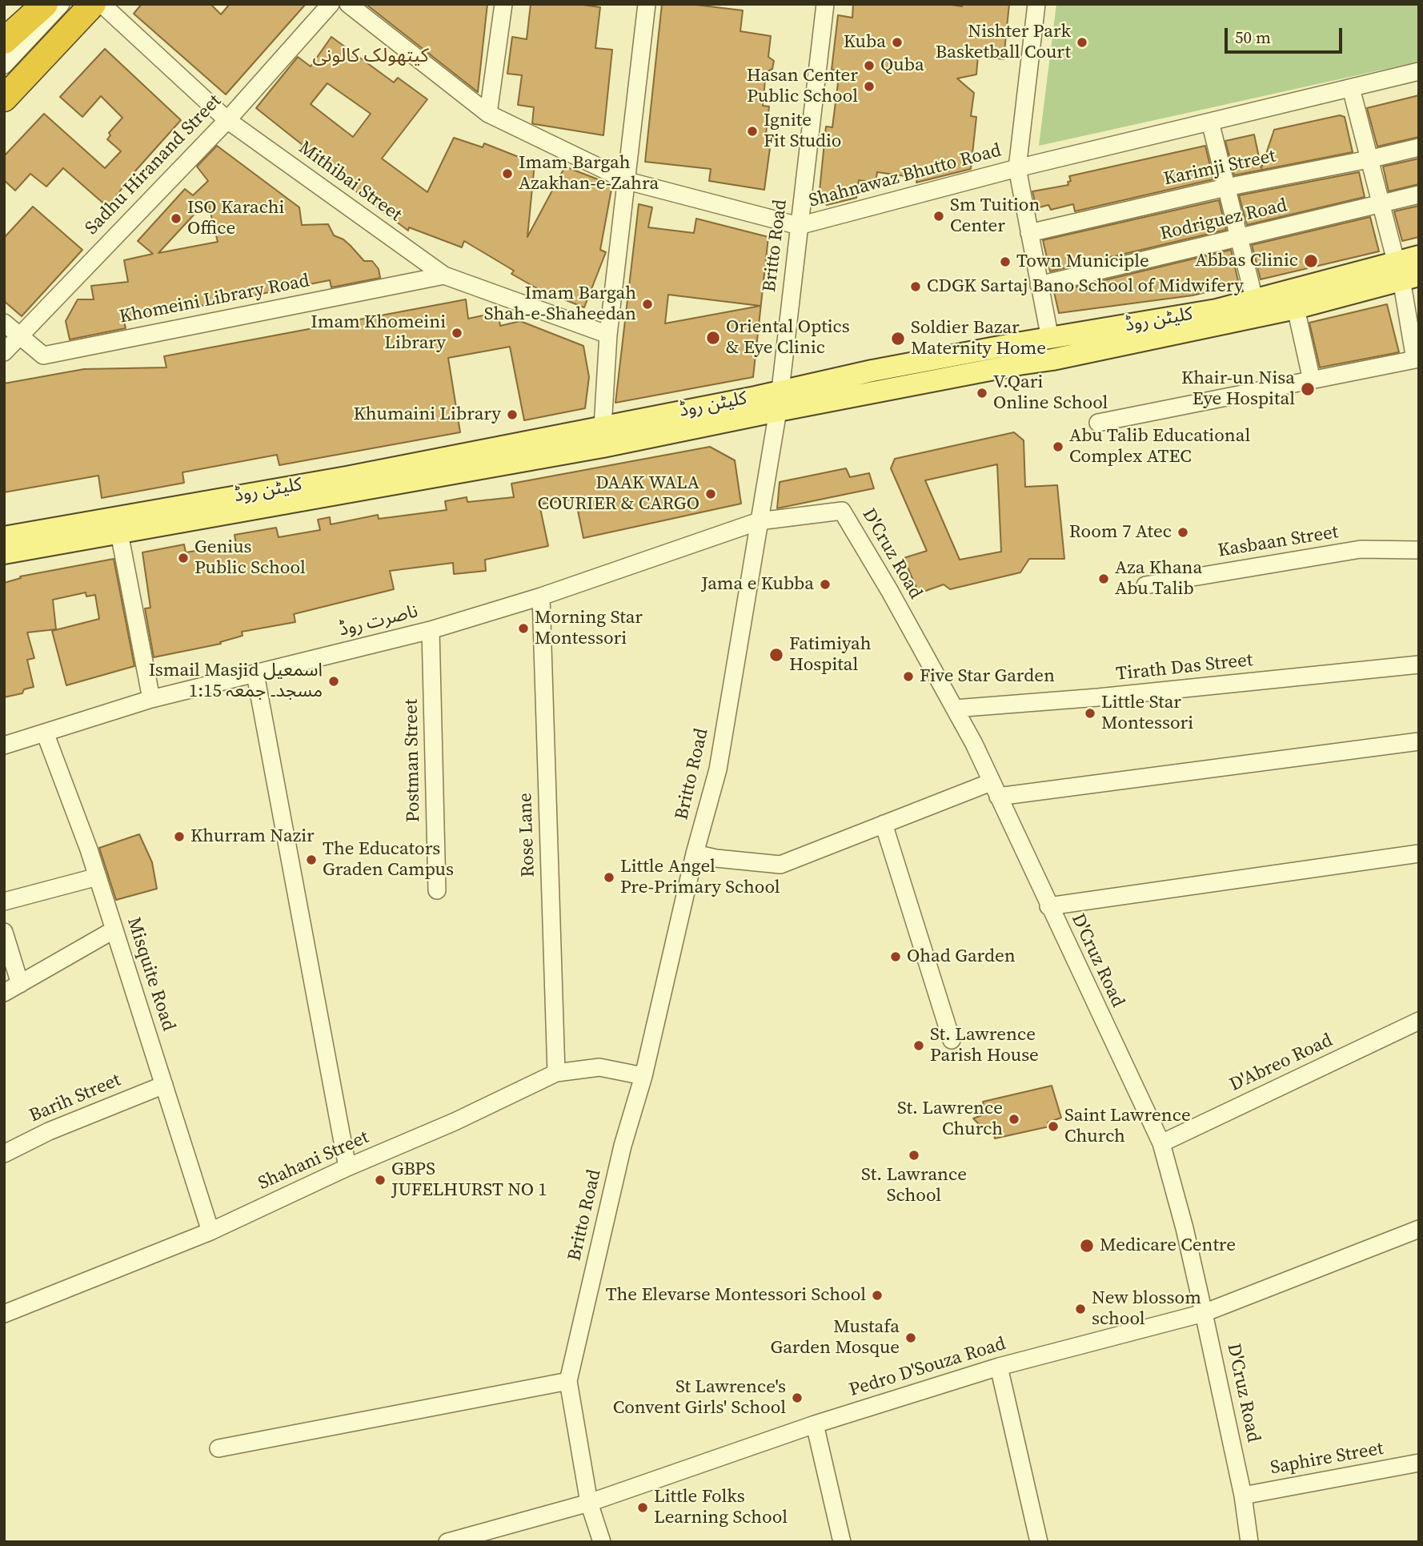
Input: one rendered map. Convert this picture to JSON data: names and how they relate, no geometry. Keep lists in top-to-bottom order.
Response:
{
  "streets": {
    "main road": ["کلیٹن روڈ"],
    "street": [
      "Sadhu Hiranand Street",
      "Karimji Street",
      "Shahnawaz Bhutto Road",
      "Mithibai Street",
      "Rodriguez Road",
      "Britto Road",
      "Khomeini Library Road",
      "Kasbaan Street",
      "D'Cruz Road",
      "ناصرت روڈ",
      "Tirath Das Street",
      "Postman Street",
      "Rose Lane",
      "Misquite Road",
      "D'Abreo Road",
      "Barih Street",
      "Shahani Street",
      "Pedro D'Souza Road",
      "Saphire Street"
    ]
  },
  "crossings": [
    ["Sadhu Hiranand Street", "Mithibai Street"],
    ["Sadhu Hiranand Street", "Khomeini Library Road"],
    ["Shahnawaz Bhutto Road", "Britto Road"],
    ["Mithibai Street", "Khomeini Library Road"],
    ["Britto Road", "کلیٹن روڈ"],
    ["Britto Road", "D'Cruz Road"],
    ["Britto Road", "ناصرت روڈ"],
    ["Britto Road", "Shahani Street"],
    ["Britto Road", "Pedro D'Souza Road"],
    ["D'Cruz Road", "ناصرت روڈ"],
    ["D'Cruz Road", "Tirath Das Street"],
    ["D'Cruz Road", "D'Abreo Road"],
    ["D'Cruz Road", "Pedro D'Souza Road"],
    ["D'Cruz Road", "Saphire Street"],
    ["ناصرت روڈ", "Postman Street"],
    ["ناصرت روڈ", "Rose Lane"],
    ["ناصرت روڈ", "Misquite Road"],
    ["Rose Lane", "Shahani Street"],
    ["Misquite Road", "Barih Street"],
    ["Misquite Road", "Shahani Street"]
  ],
  "districts": ["کیتھولک کالونی"],
  "places": [
    "Kuba",
    "Nishter Park Basketball Court",
    "Quba",
    "Hasan Center Public School",
    "Ignite Fit Studio",
    "Imam Bargah Azakhan-e-Zahra",
    "Sm Tuition Center",
    "ISO Karachi Office",
    "Abbas Clinic",
    "Town Municiple",
    "CDGK Sartaj Bano School of Midwifery",
    "Imam Bargah Shah-e-Shaheedan",
    "Imam Khomeini Library",
    "Oriental Optics & Eye Clinic",
    "Soldier Bazar Maternity Home",
    "Khair-un Nisa Eye Hospital",
    "V.Qari Online School",
    "Khumaini Library",
    "Abu Talib Educational Complex ATEC",
    "DAAK WALA COURIER & CARGO",
    "Room 7 Atec",
    "Genius Public School",
    "Aza Khana Abu Talib",
    "Jama e Kubba",
    "Morning Star Montessori",
    "Fatimiyah Hospital",
    "Five Star Garden",
    "Ismail Masjid اسمعیل مسجد۔ جمعہ 1:15",
    "Little Star Montessori",
    "Khurram Nazir",
    "The Educators Graden Campus",
    "Little Angel Pre-Primary School",
    "Ohad Garden",
    "St. Lawrence Parish House",
    "St. Lawrence Church",
    "Saint Lawrence Church",
    "St. Lawrance School",
    "GBPS JUFELHURST NO 1",
    "Medicare Centre",
    "The Elevarse Montessori School",
    "New blossom school",
    "Mustafa Garden Mosque",
    "St Lawrence's Convent Girls' School",
    "Little Folks Learning School"
  ],
  "scale_bar": "50 m"
}
